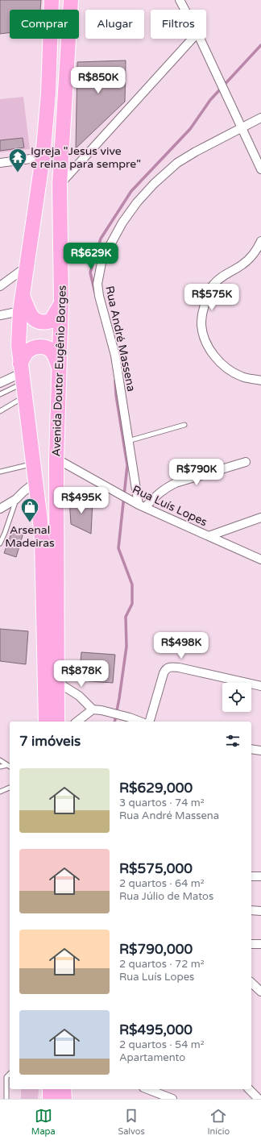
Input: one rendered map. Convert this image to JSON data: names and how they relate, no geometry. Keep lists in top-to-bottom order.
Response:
{
  "streets": {
    "highway": ["Avenida Doutor Eugênio Borges"],
    "street": ["Rua André Massena", "Rua Luís Lopes"]
  },
  "crossings": [
    ["Rua André Massena", "Rua Luís Lopes"],
    ["Avenida Doutor Eugênio Borges", "Rua Luís Lopes"]
  ],
  "places": {
    "temple": ["Igreja \"Jesus vive e reina para sempre\""],
    "shop": ["Arsenal Madeiras"]
  },
  "page": {
    "chip": ["Comprar", "Alugar", "Filtros"],
    "price": [
      "R$850K",
      "R$629K",
      "R$575K",
      "R$790K",
      "R$495K",
      "R$498K",
      "R$878K"
    ],
    "heading": "7 imóveis",
    "list": [
      {
        "name": "R$629,000",
        "note": "3 quartos · 74 m² · Rua André Massena"
      },
      {
        "name": "R$575,000",
        "note": "2 quartos · 64 m² · Rua Júlio de Matos"
      },
      {
        "name": "R$790,000",
        "note": "2 quartos · 72 m² · Rua Luís Lopes"
      },
      {
        "name": "R$495,000",
        "note": "2 quartos · 54 m² · Apartamento"
      }
    ],
    "tabs": ["Mapa", "Salvos", "Início"]
  }
}
